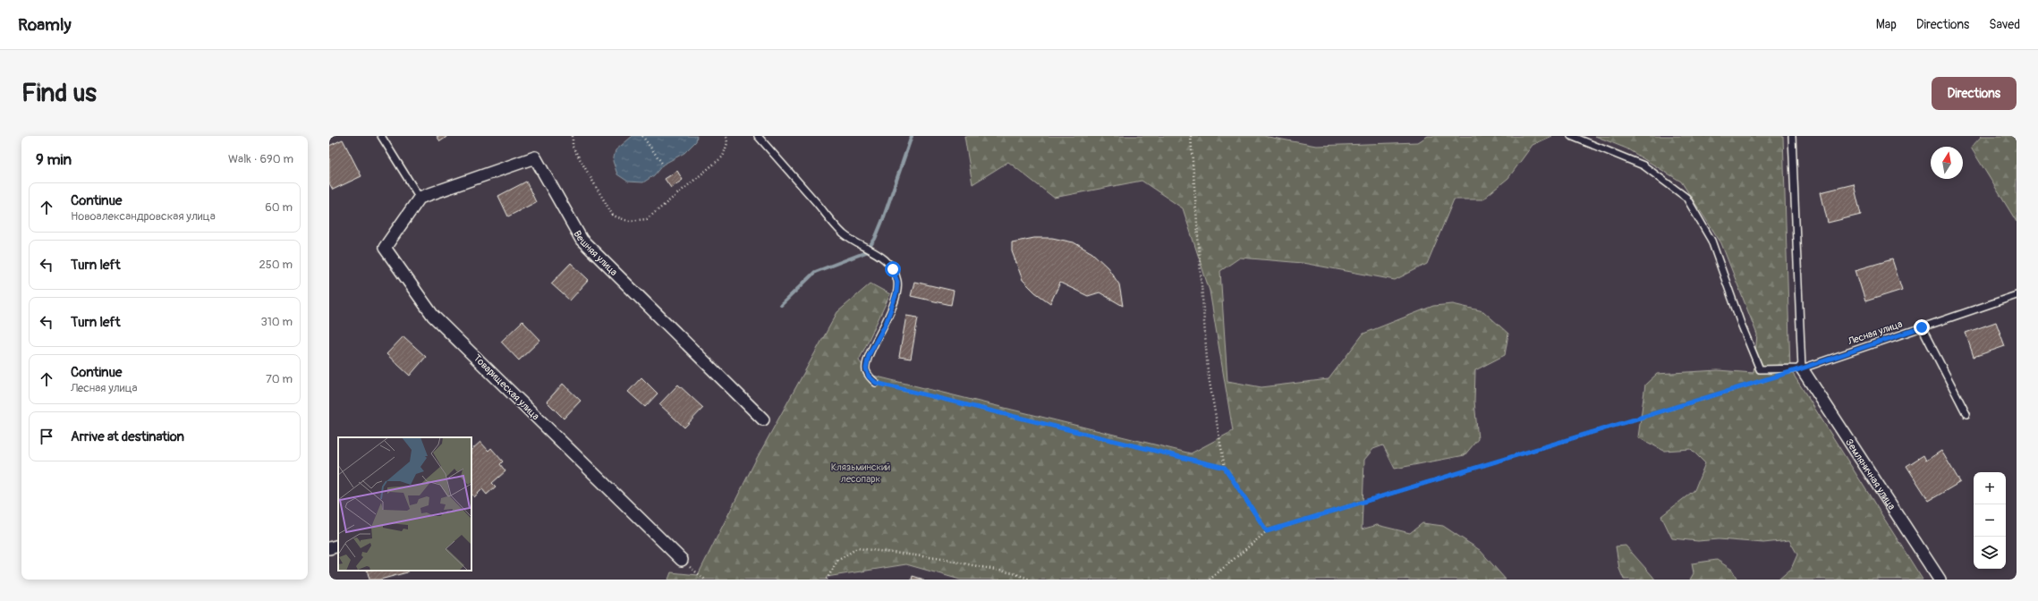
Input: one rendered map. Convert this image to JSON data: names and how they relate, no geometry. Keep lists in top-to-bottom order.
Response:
{
  "streets": {
    "street": ["Вешняя улица", "Товарищеская улица", "Земляничная улица"],
    "lane": ["Лесная улица"]
  },
  "crossings": [
    ["Вешняя улица", "Товарищеская улица"],
    ["Лесная улица", "Земляничная улица"]
  ],
  "parks": ["Клязьминский лесопарк"],
  "north": "top",
  "page": {
    "header": "Roamly",
    "nav": ["Map", "Directions", "Saved"],
    "buttons": "Directions",
    "title": "Find us",
    "heading": ["9 min", "Walk · 690 m"],
    "list": [
      ["Continue", "Новоалександровская улица", "60 m"],
      ["Turn left", "250 m"],
      ["Turn left", "310 m"],
      ["Continue", "Лесная улица", "70 m"],
      "Arrive at destination"
    ],
    "map_buttons": ["+", "−"]
  }
}
